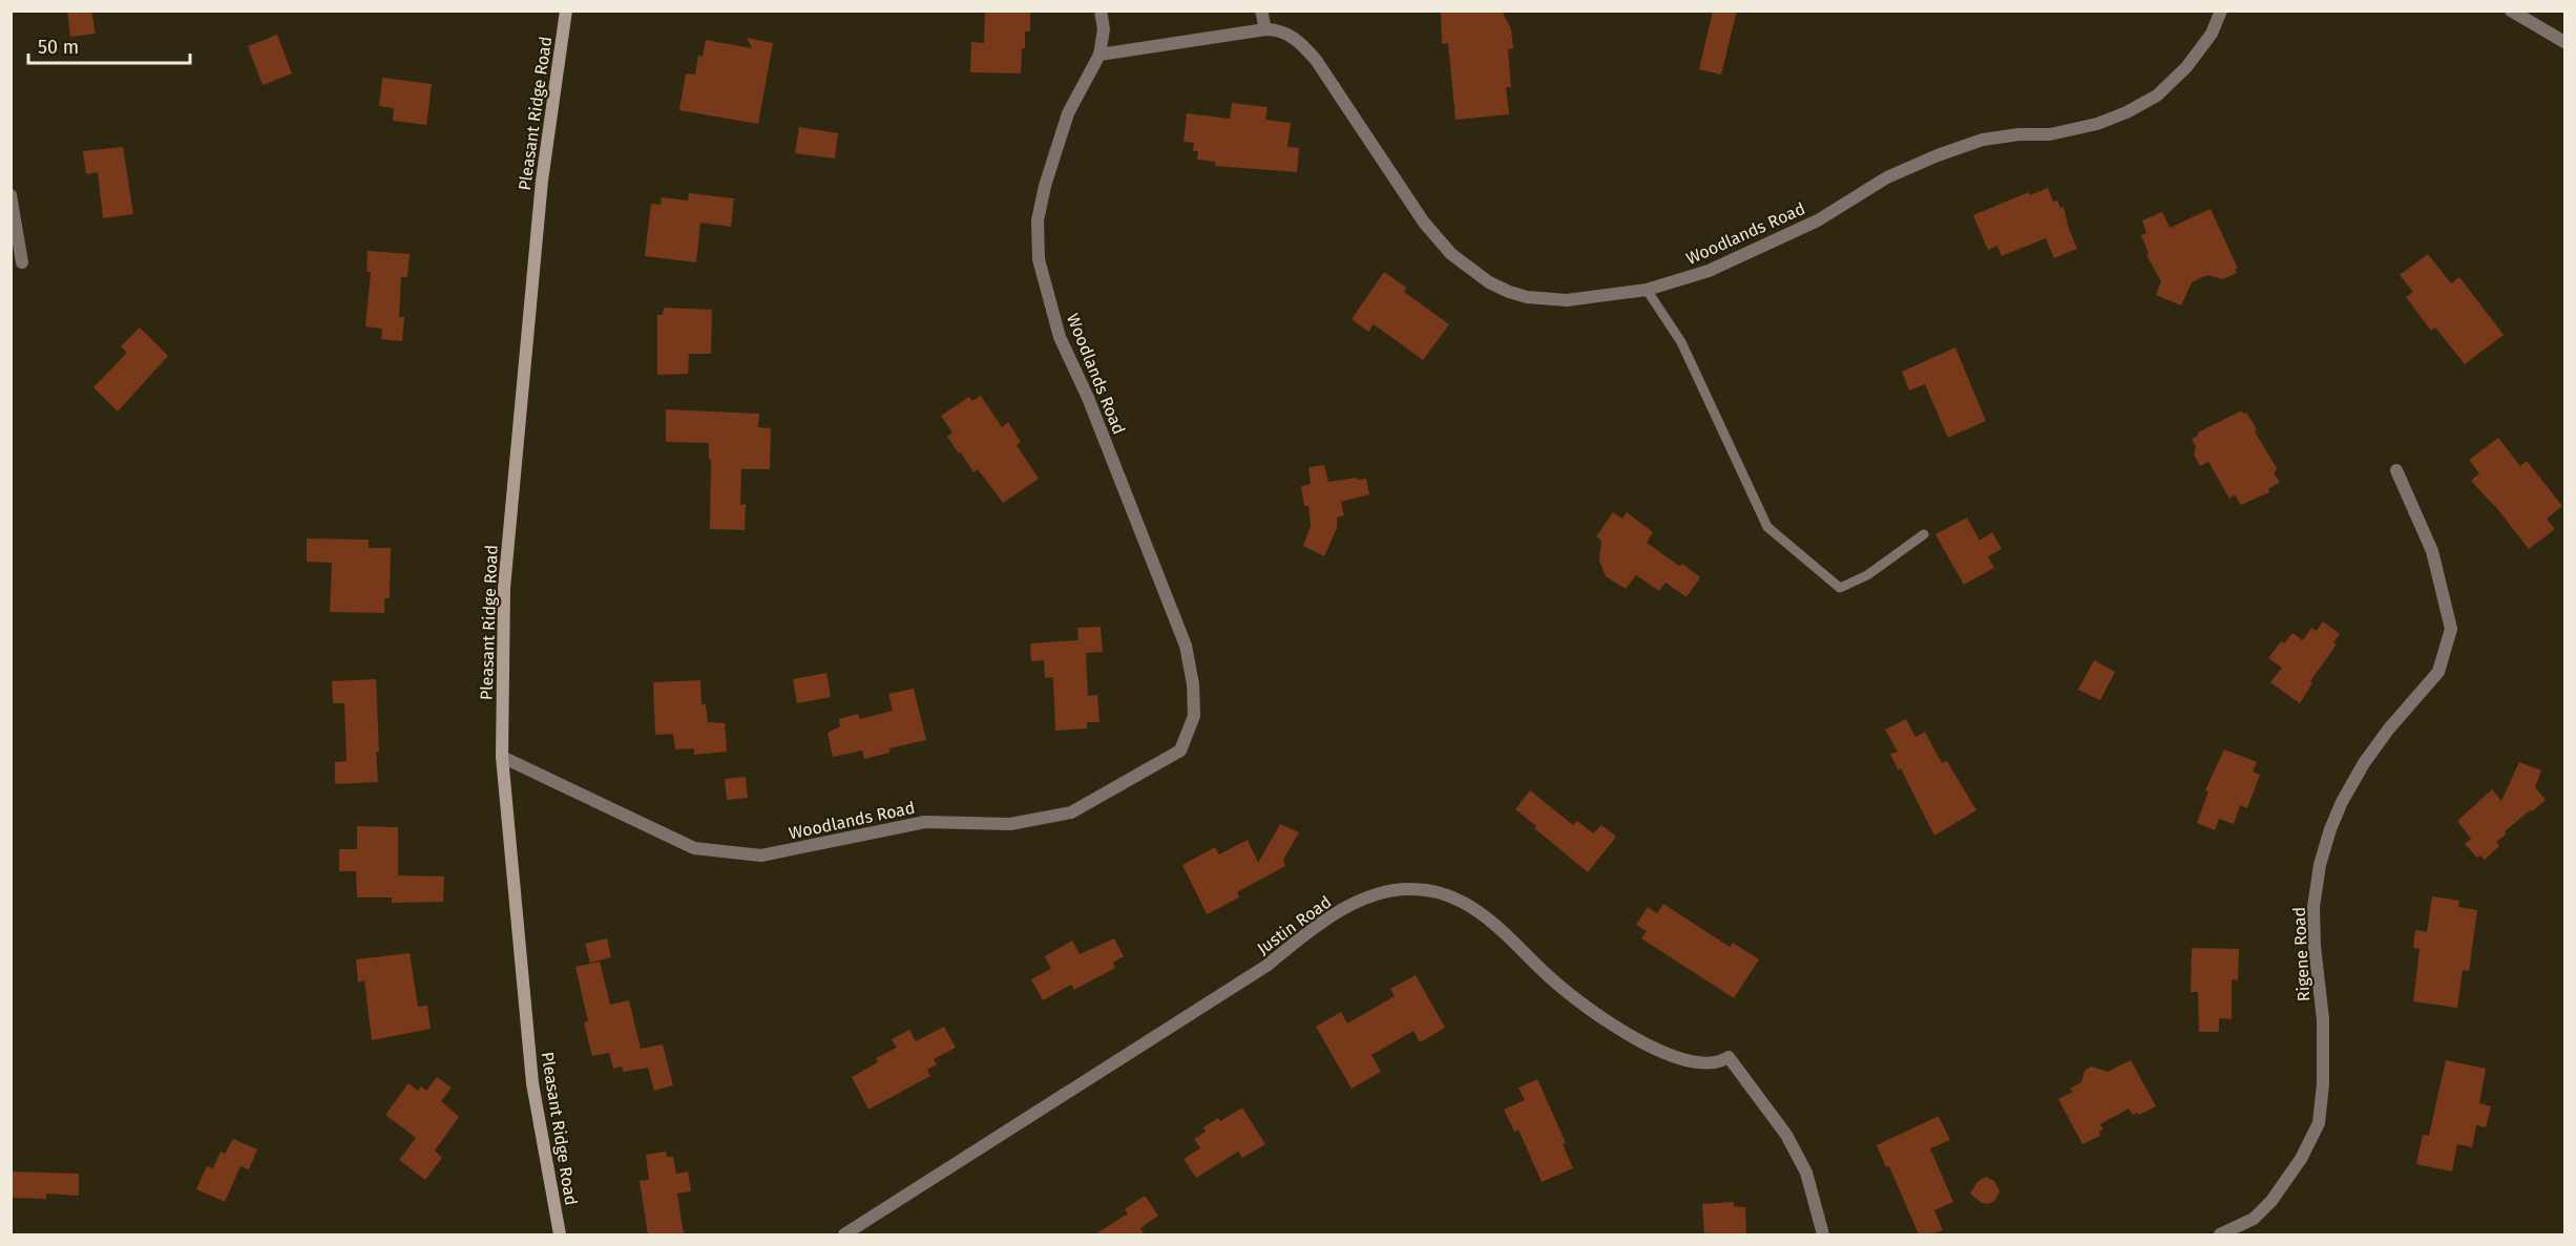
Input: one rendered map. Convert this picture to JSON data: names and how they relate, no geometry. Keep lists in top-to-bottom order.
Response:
{
  "streets": {
    "street": [
      "Pleasant Ridge Road",
      "Woodlands Road",
      "Justin Road",
      "Rigene Road"
    ]
  },
  "crossings": [
    ["Pleasant Ridge Road", "Woodlands Road"]
  ],
  "scale_bar": "50 m"
}
